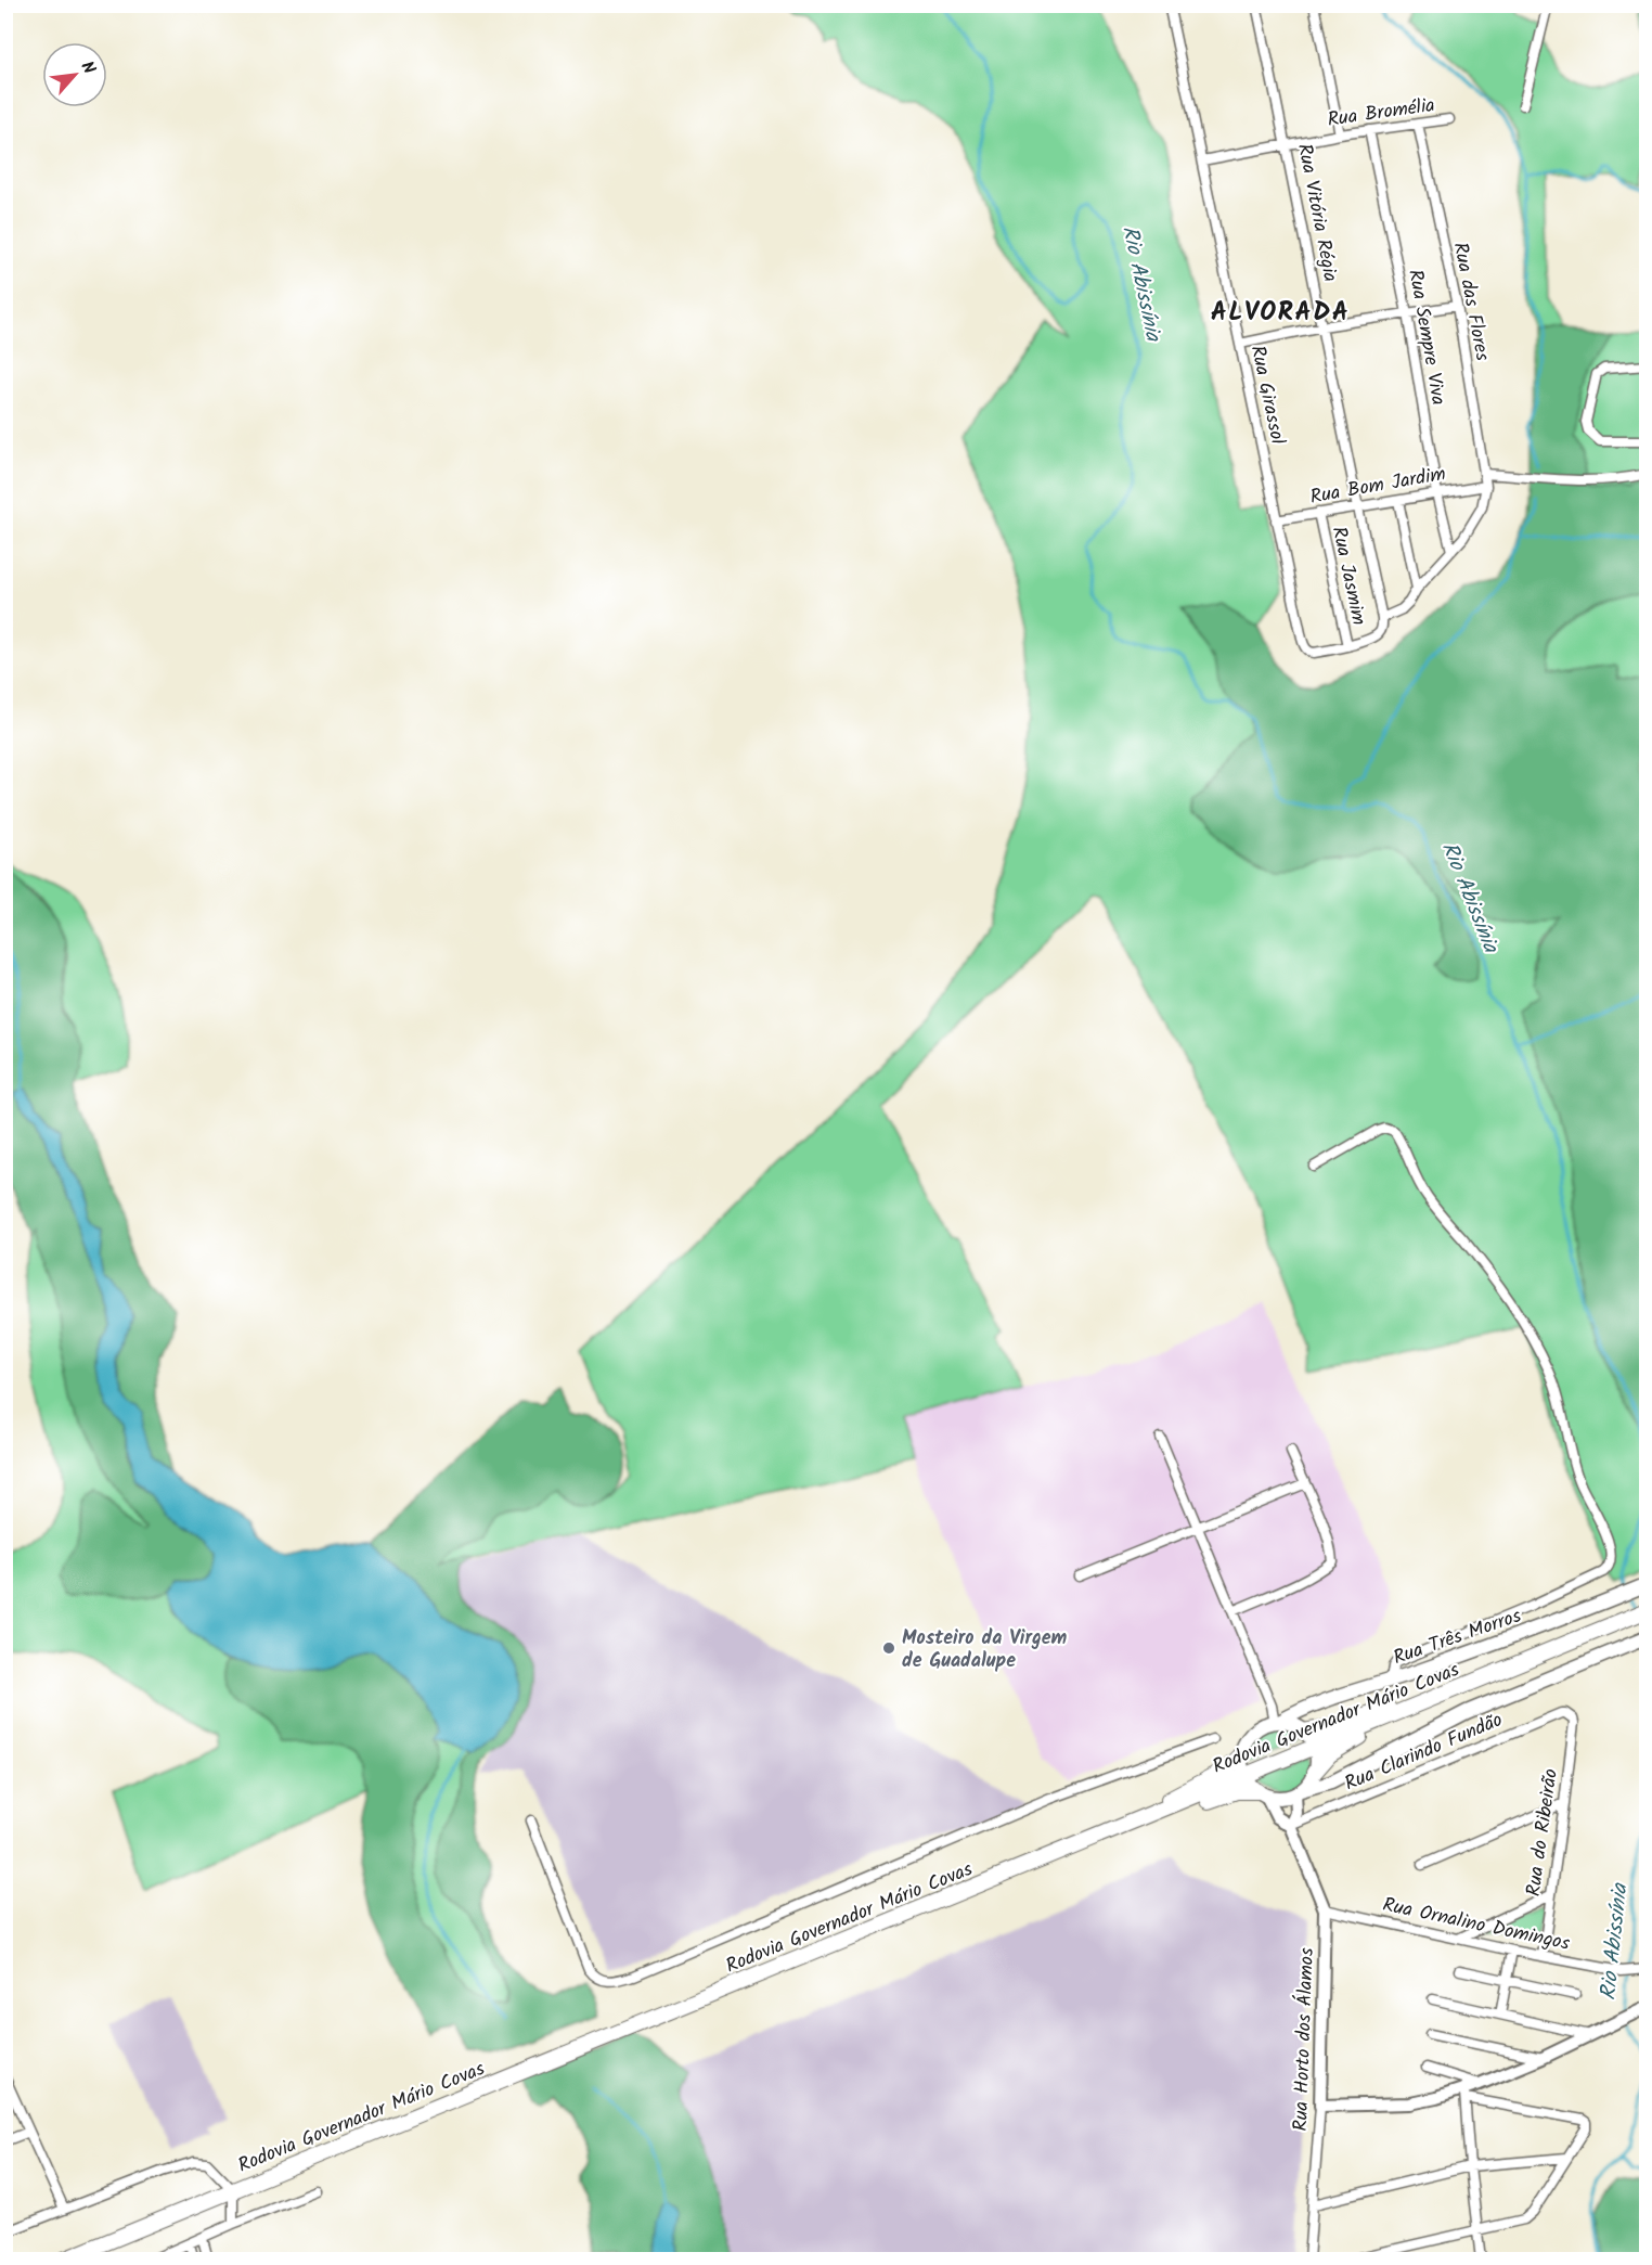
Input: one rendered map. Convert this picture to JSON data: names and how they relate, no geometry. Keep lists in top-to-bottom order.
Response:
{
  "streets": {
    "highway": ["Rodovia Governador Mário Covas"],
    "main road": ["Rua Três Morros"],
    "street": [
      "Rua Bromélia",
      "Rua Vitória Régia",
      "Rua das Flores",
      "Rua Sempre Viva",
      "Rua Girassol",
      "Rua Bom Jardim",
      "Rua Jasmim",
      "Rua Clarindo Fundão",
      "Rua do Ribeirão",
      "Rua Ornalino Domingos",
      "Rua Horto dos Álamos"
    ]
  },
  "crossings": [
    ["Rua Bromélia", "Rua Vitória Régia"],
    ["Rua Bromélia", "Rua das Flores"],
    ["Rua Bromélia", "Rua Sempre Viva"],
    ["Rua Bromélia", "Rua Girassol"],
    ["Rua Vitória Régia", "Rua Bom Jardim"],
    ["Rua das Flores", "Rua Bom Jardim"],
    ["Rua Sempre Viva", "Rua Bom Jardim"],
    ["Rua Girassol", "Rua Bom Jardim"],
    ["Rua Girassol", "Rua Jasmim"],
    ["Rua Bom Jardim", "Rua Jasmim"],
    ["Rua Clarindo Fundão", "Rua do Ribeirão"],
    ["Rua do Ribeirão", "Rua Ornalino Domingos"],
    ["Rua Ornalino Domingos", "Rua Horto dos Álamos"]
  ],
  "districts": ["ALVORADA"],
  "water": ["Rio Abissínia"],
  "places": ["Mosteiro da Virgem de Guadalupe"],
  "north": "top right"
}
